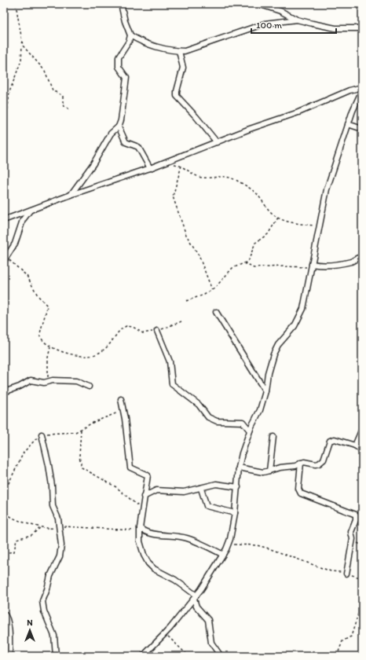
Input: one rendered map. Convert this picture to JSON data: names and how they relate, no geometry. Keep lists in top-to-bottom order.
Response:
{
  "scale_bar": "100 m",
  "north": "top"
}
